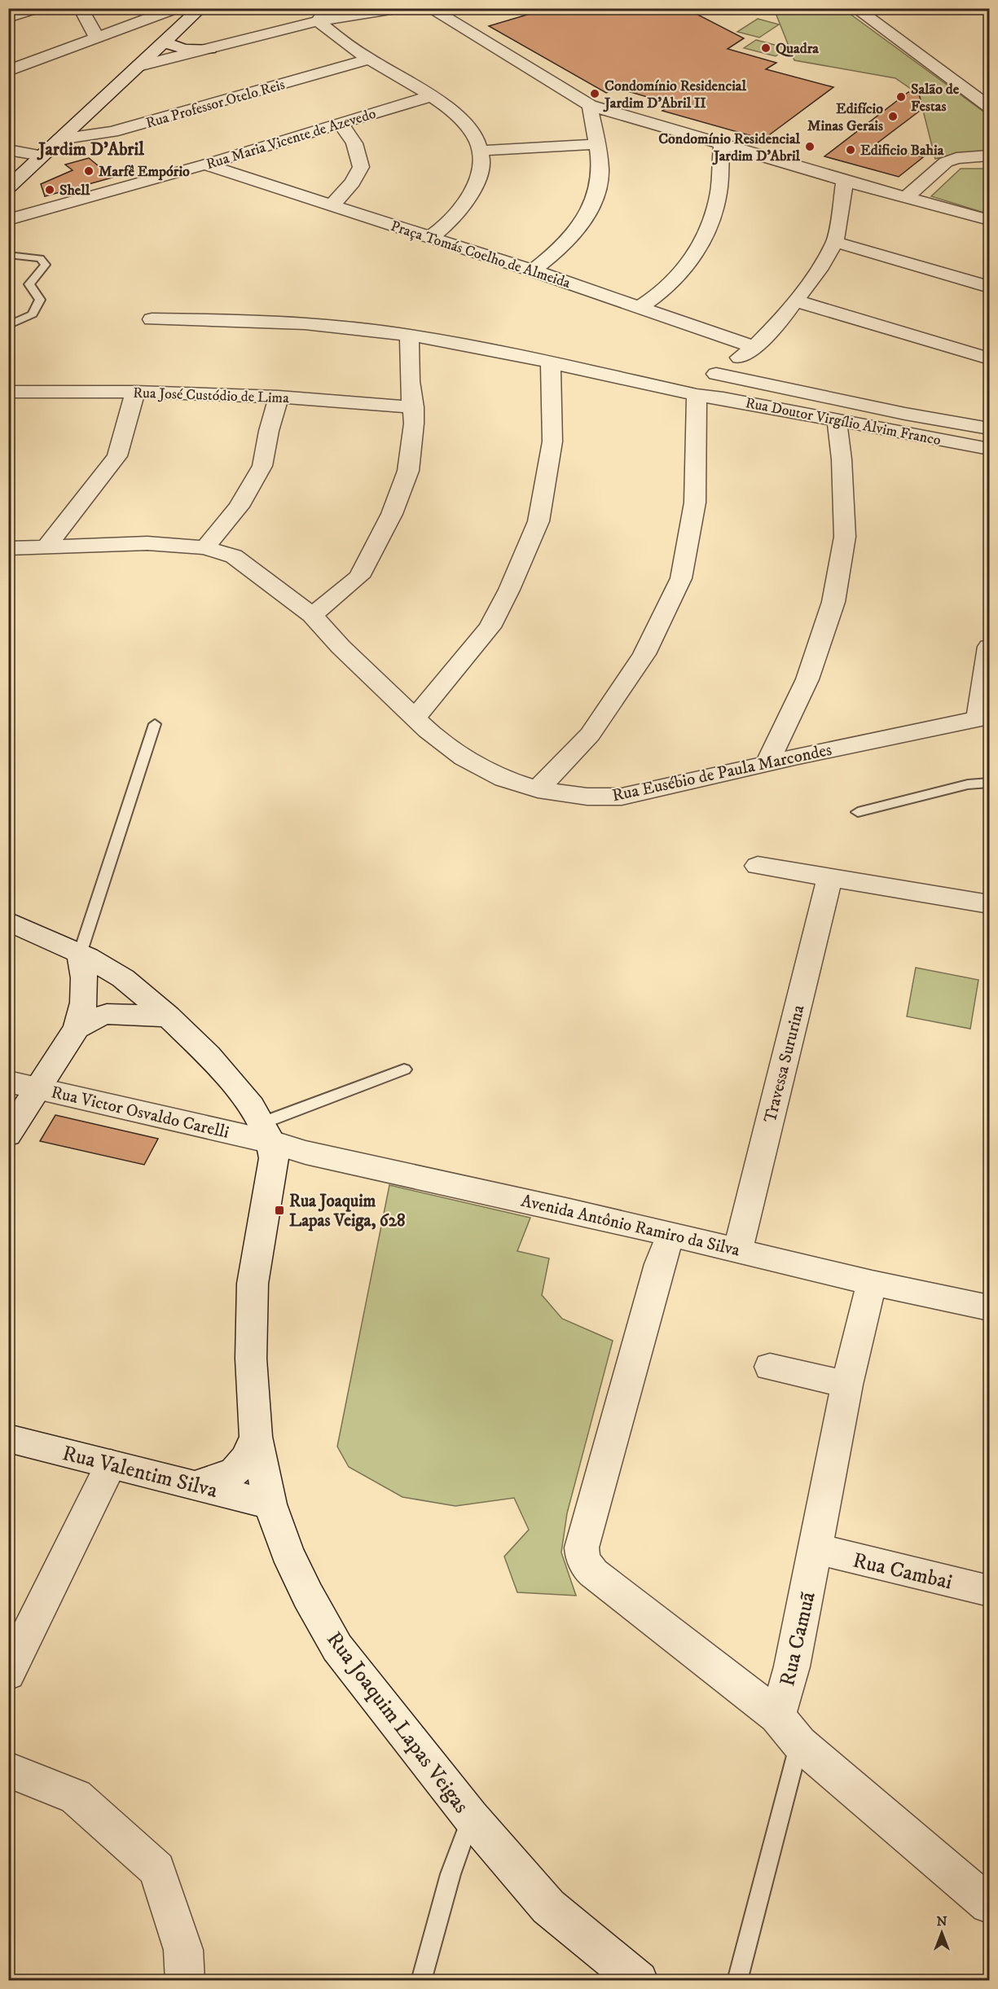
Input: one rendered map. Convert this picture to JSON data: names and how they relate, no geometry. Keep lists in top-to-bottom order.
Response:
{
  "streets": {
    "street": [
      "Rua Professor Otelo Reis",
      "Rua Maria Vicente de Azevedo",
      "Praça Tomás Coelho de Almeida",
      "Rua José Custódio de Lima",
      "Rua Doutor Virgílio Alvim Franco",
      "Rua Eusébio de Paula Marcondes",
      "Travessa Sururina",
      "Rua Victor Osvaldo Carelli",
      "Avenida Antônio Ramiro da Silva",
      "Rua Valentim Silva",
      "Rua Cambai",
      "Rua Camuã",
      "Rua Joaquim Lapas Veigas"
    ]
  },
  "crossings": [
    ["Rua Maria Vicente de Azevedo", "Praça Tomás Coelho de Almeida"],
    ["Travessa Sururina", "Avenida Antônio Ramiro da Silva"],
    ["Rua Victor Osvaldo Carelli", "Avenida Antônio Ramiro da Silva"],
    ["Rua Victor Osvaldo Carelli", "Rua Joaquim Lapas Veigas"],
    ["Avenida Antônio Ramiro da Silva", "Rua Camuã"],
    ["Avenida Antônio Ramiro da Silva", "Rua Joaquim Lapas Veigas"],
    ["Rua Valentim Silva", "Rua Joaquim Lapas Veigas"],
    ["Rua Cambai", "Rua Camuã"]
  ],
  "districts": ["Jardim D'Abril"],
  "places": {
    "other": [
      "Quadra",
      "Condomínio Residencial Jardim D'Abril II",
      "Salão de Festas",
      "Edifício Minas Gerais",
      "Condomínio Residencial Jardim D'Abril",
      "Edificio Bahia",
      "Marfê Empório",
      "Shell"
    ],
    "transit": ["Rua Joaquim Lapas Veiga, 628"]
  },
  "north": "top"
}
